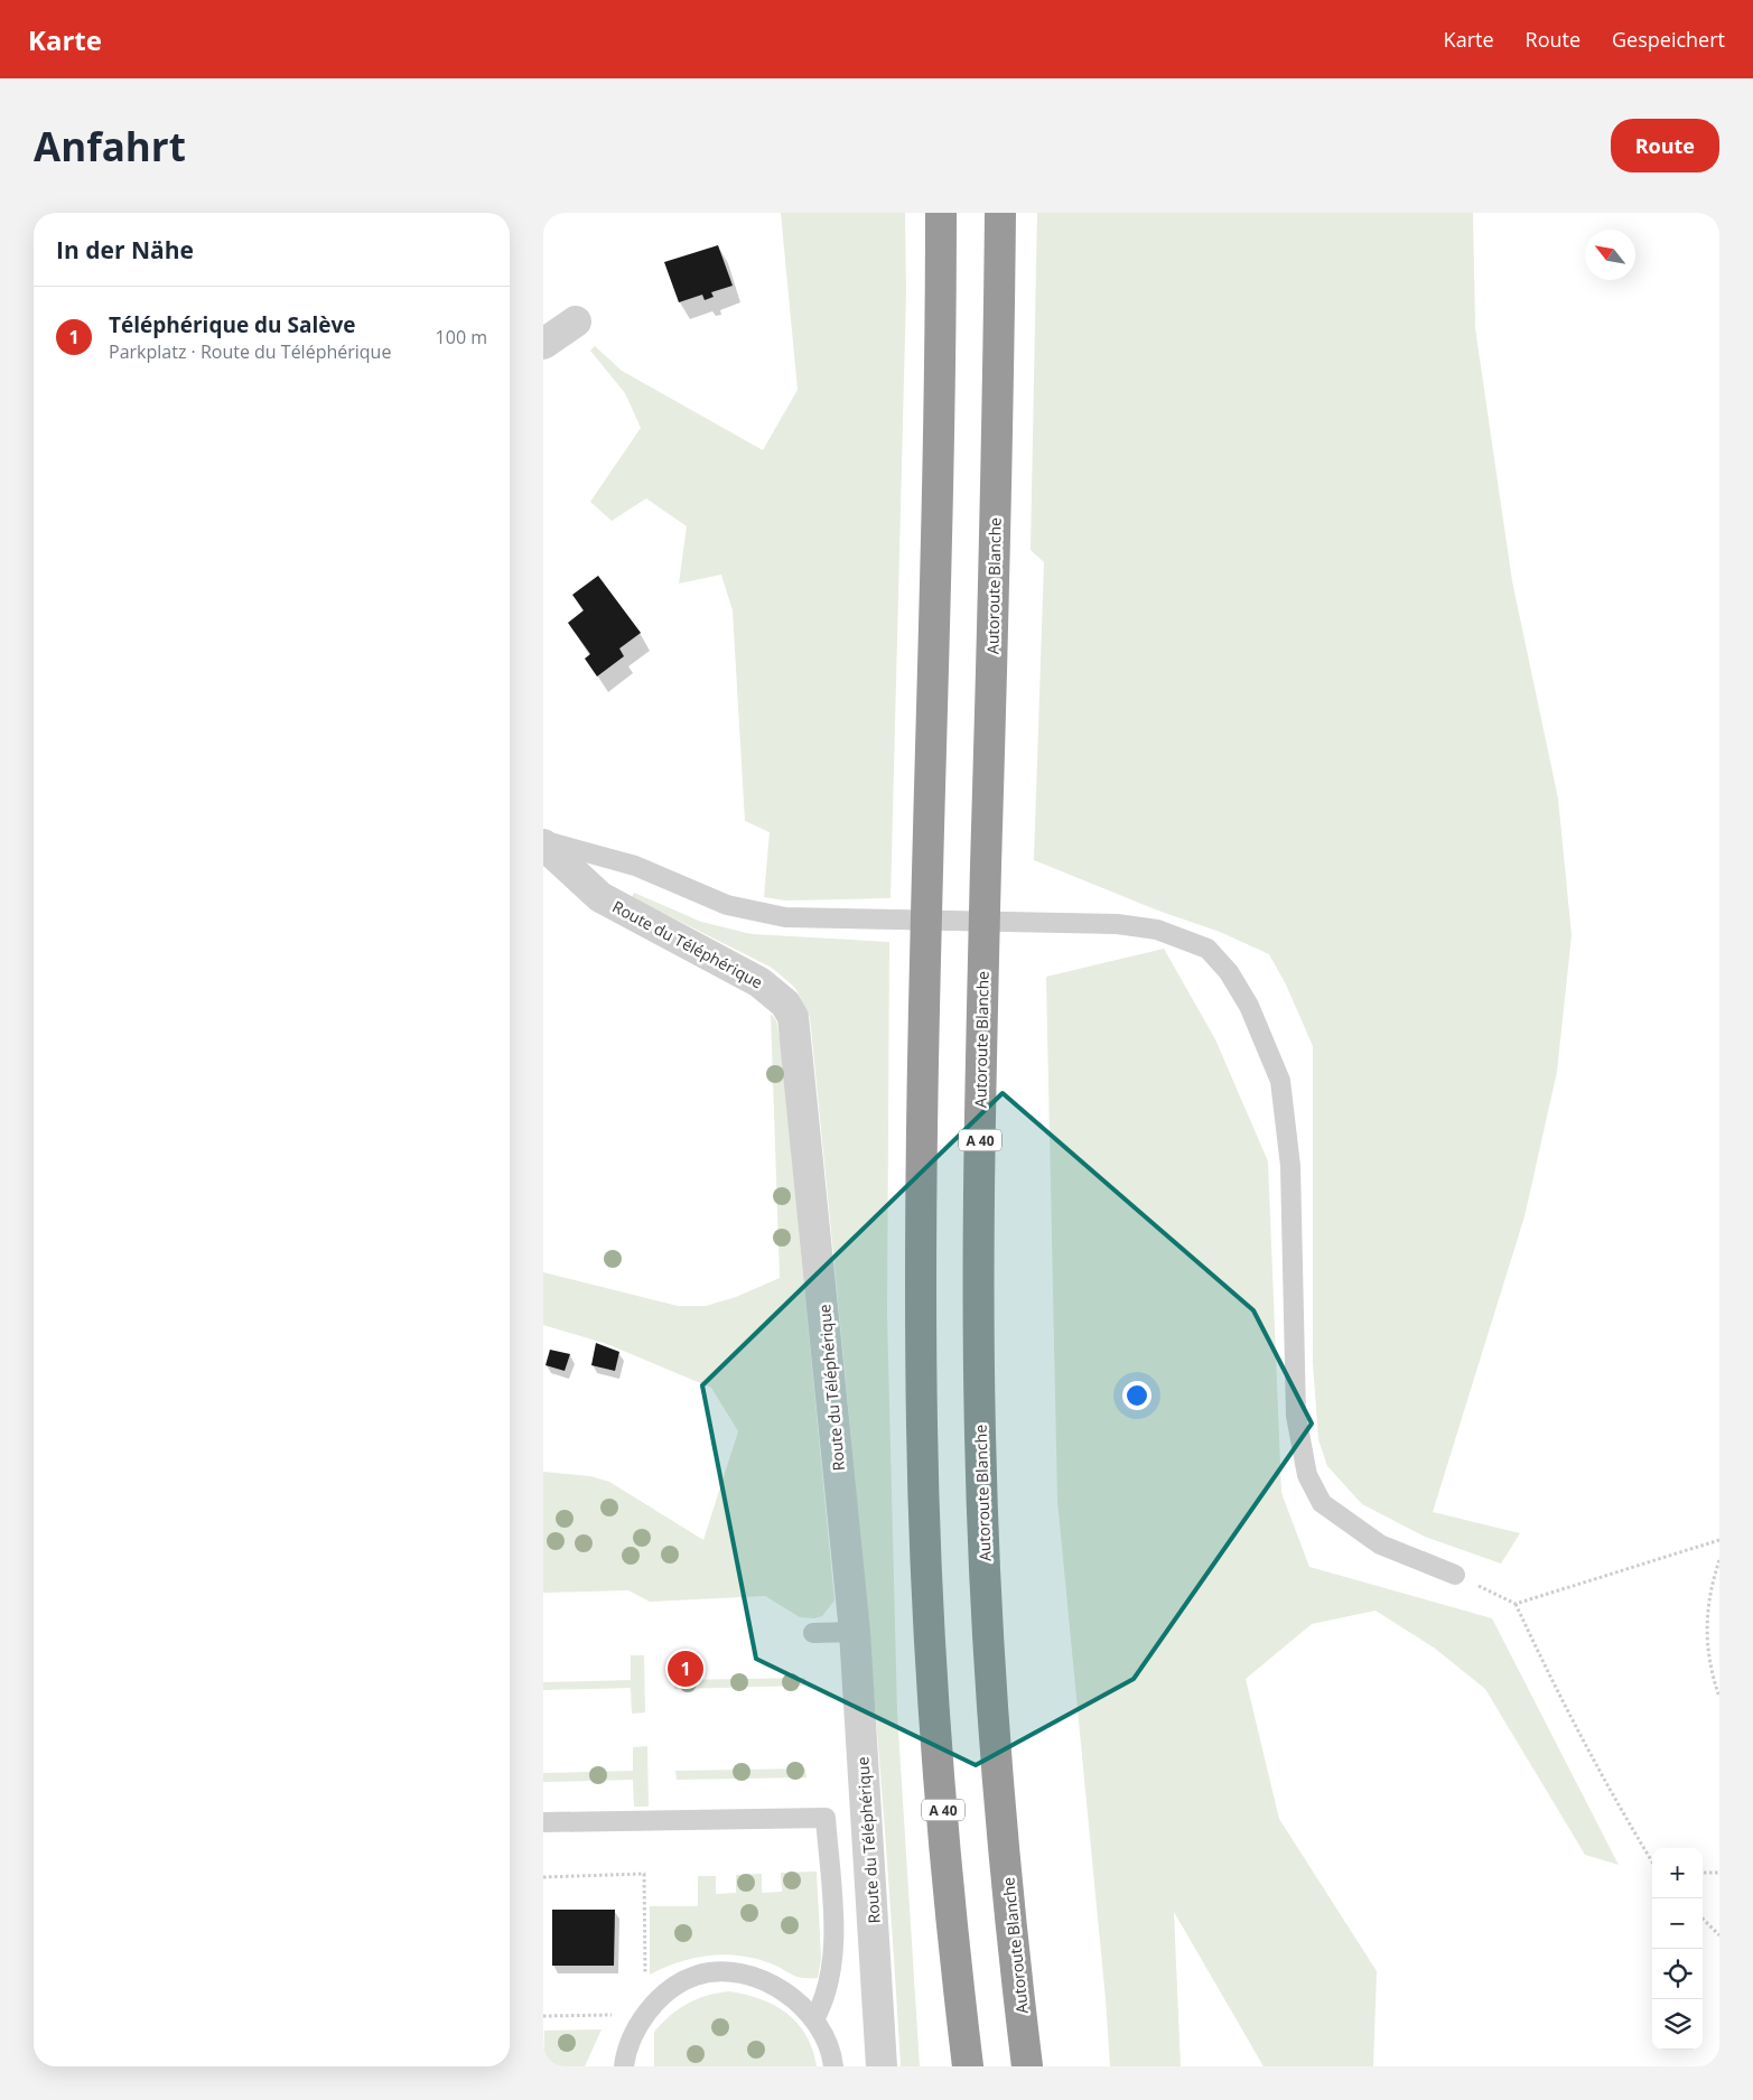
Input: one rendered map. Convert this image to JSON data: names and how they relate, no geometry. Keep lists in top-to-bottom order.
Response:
{
  "streets": {
    "highway": ["Autoroute Blanche", "A 40"],
    "street": ["Route du Téléphérique"]
  },
  "north": "top left",
  "page": {
    "header": "Karte",
    "nav": ["Karte", "Route", "Gespeichert"],
    "buttons": "Route",
    "title": "Anfahrt",
    "heading": "In der Nähe",
    "list": [
      {
        "mark": "1",
        "name": "Téléphérique du Salève",
        "note": "Parkplatz · Route du Téléphérique",
        "value": "100 m"
      }
    ],
    "pins": "1",
    "map_buttons": ["+", "−"]
  }
}
